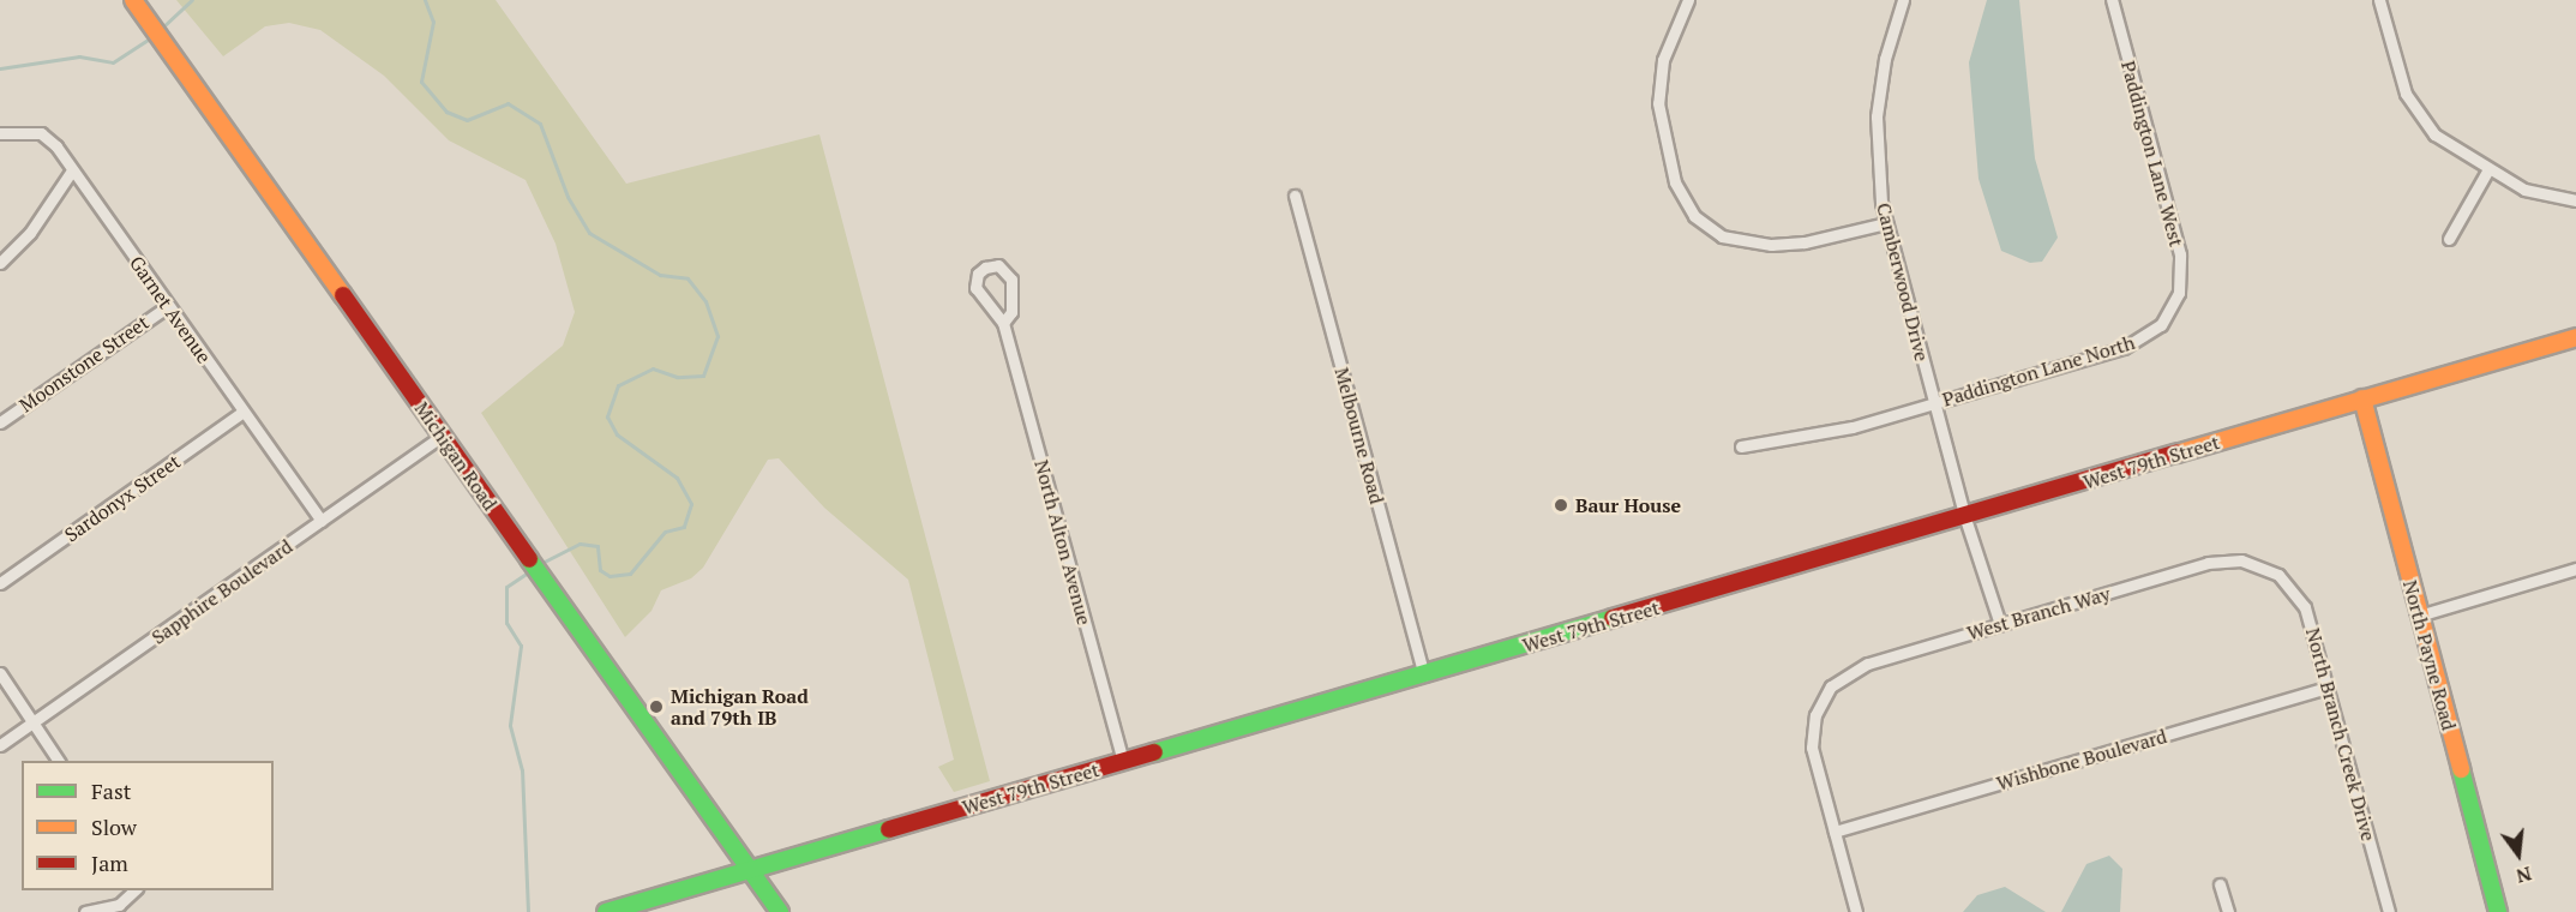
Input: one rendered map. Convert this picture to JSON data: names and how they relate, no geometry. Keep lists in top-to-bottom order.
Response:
{
  "streets": {
    "main road": ["Michigan Road", "West 79th Street", "North Payne Road"],
    "street": [
      "Paddington Lane West",
      "Camberwood Drive",
      "Garnet Avenue",
      "Moonstone Street",
      "Paddington Lane North",
      "Melbourne Road",
      "Sardonyx Street",
      "North Alton Avenue",
      "Sapphire Boulevard",
      "West Branch Way",
      "North Branch Creek Drive",
      "Wishbone Boulevard"
    ]
  },
  "crossings": [
    ["Paddington Lane West", "Paddington Lane North"],
    ["Camberwood Drive", "Paddington Lane North"],
    ["Camberwood Drive", "West 79th Street"],
    ["Camberwood Drive", "West Branch Way"],
    ["Garnet Avenue", "Moonstone Street"],
    ["Garnet Avenue", "Sardonyx Street"],
    ["Garnet Avenue", "Sapphire Boulevard"],
    ["Melbourne Road", "West 79th Street"],
    ["Michigan Road", "West 79th Street"],
    ["Michigan Road", "Sapphire Boulevard"],
    ["West 79th Street", "North Alton Avenue"],
    ["West 79th Street", "North Payne Road"],
    ["West Branch Way", "North Branch Creek Drive"],
    ["West Branch Way", "Wishbone Boulevard"],
    ["North Branch Creek Drive", "Wishbone Boulevard"]
  ],
  "places": ["Baur House", "Michigan Road and 79th IB"],
  "legend": ["Fast", "Slow", "Jam"],
  "north": "bottom"
}
